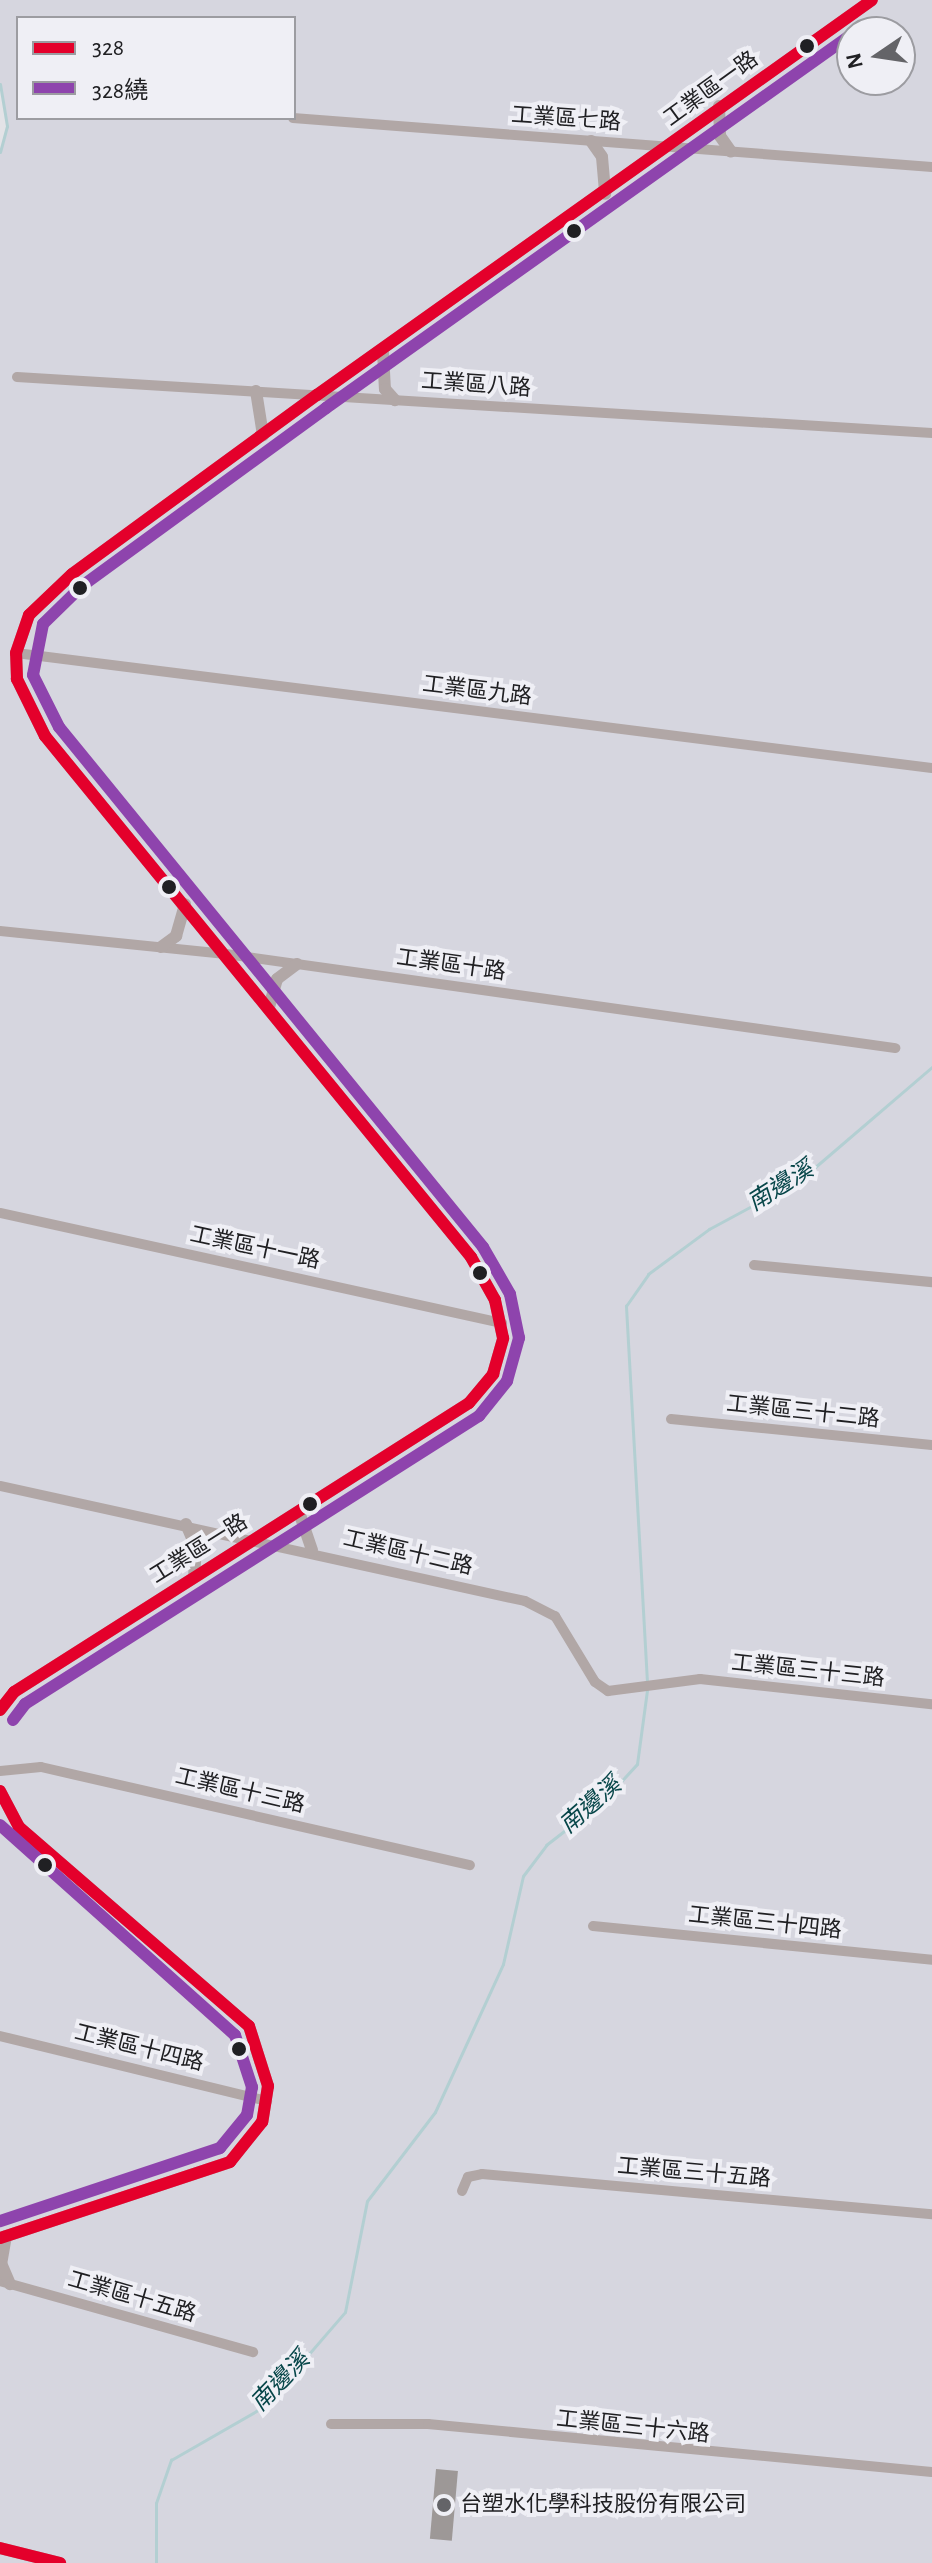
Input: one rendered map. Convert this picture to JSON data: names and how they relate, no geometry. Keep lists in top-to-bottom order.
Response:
{
  "streets": {
    "street": [
      "工業區一路",
      "工業區七路",
      "工業區八路",
      "工業區九路",
      "工業區十路",
      "工業區十一路",
      "工業區三十二路",
      "工業區十二路",
      "工業區三十三路",
      "工業區十三路",
      "工業區三十四路",
      "工業區十四路",
      "工業區三十五路",
      "工業區十五路",
      "工業區三十六路"
    ]
  },
  "crossings": [
    ["工業區一路", "工業區七路"],
    ["工業區一路", "工業區八路"],
    ["工業區一路", "工業區九路"],
    ["工業區一路", "工業區十路"],
    ["工業區一路", "工業區十一路"],
    ["工業區一路", "工業區十二路"],
    ["工業區十二路", "工業區三十三路"]
  ],
  "water": ["南邊溪"],
  "places": ["台塑水化學科技股份有限公司"],
  "lines": ["transit line 328", "transit line 328繞"],
  "legend": ["328", "328繞"],
  "north": "left"
}
